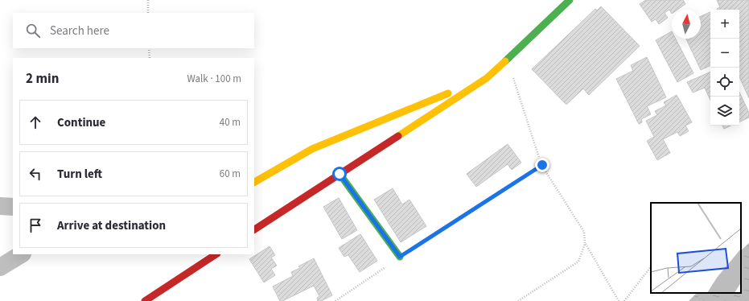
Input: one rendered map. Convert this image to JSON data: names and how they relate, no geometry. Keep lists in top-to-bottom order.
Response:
{
  "north": "top",
  "page": {
    "map_buttons": ["+", "−"],
    "search": "Search here",
    "heading": ["2 min", "Walk · 100 m"],
    "list": [
      ["Continue", "40 m"],
      ["Turn left", "60 m"],
      "Arrive at destination"
    ]
  }
}
